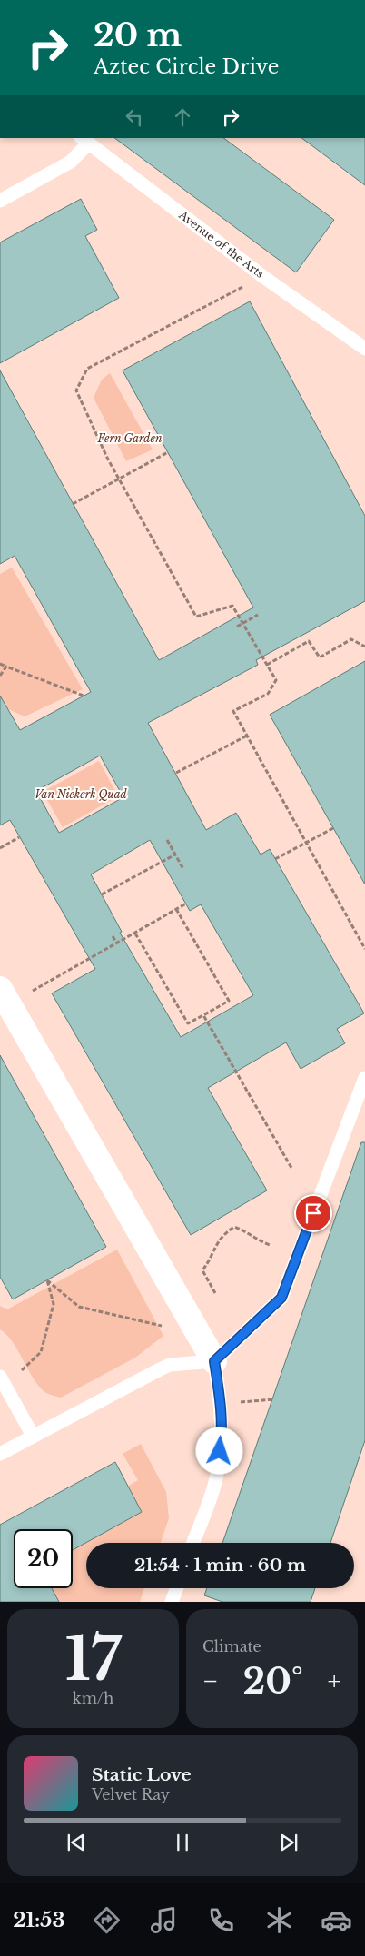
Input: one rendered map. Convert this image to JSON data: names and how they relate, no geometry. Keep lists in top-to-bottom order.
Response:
{
  "streets": {
    "lane": ["Avenue of the Arts"]
  },
  "parks": ["Fern Garden", "Van Niekerk Quad"],
  "page": {
    "turn": ["20 m", "Aztec Circle Drive"],
    "limit": "20",
    "trip": "21:54 · 1 min · 60 m",
    "tile": [
      ["17", "km/h"],
      "Climate"
    ],
    "heat": ["−", "20°", "+"],
    "song": ["Static Love", "Velvet Ray"],
    "tabs": "21:53"
  }
}
